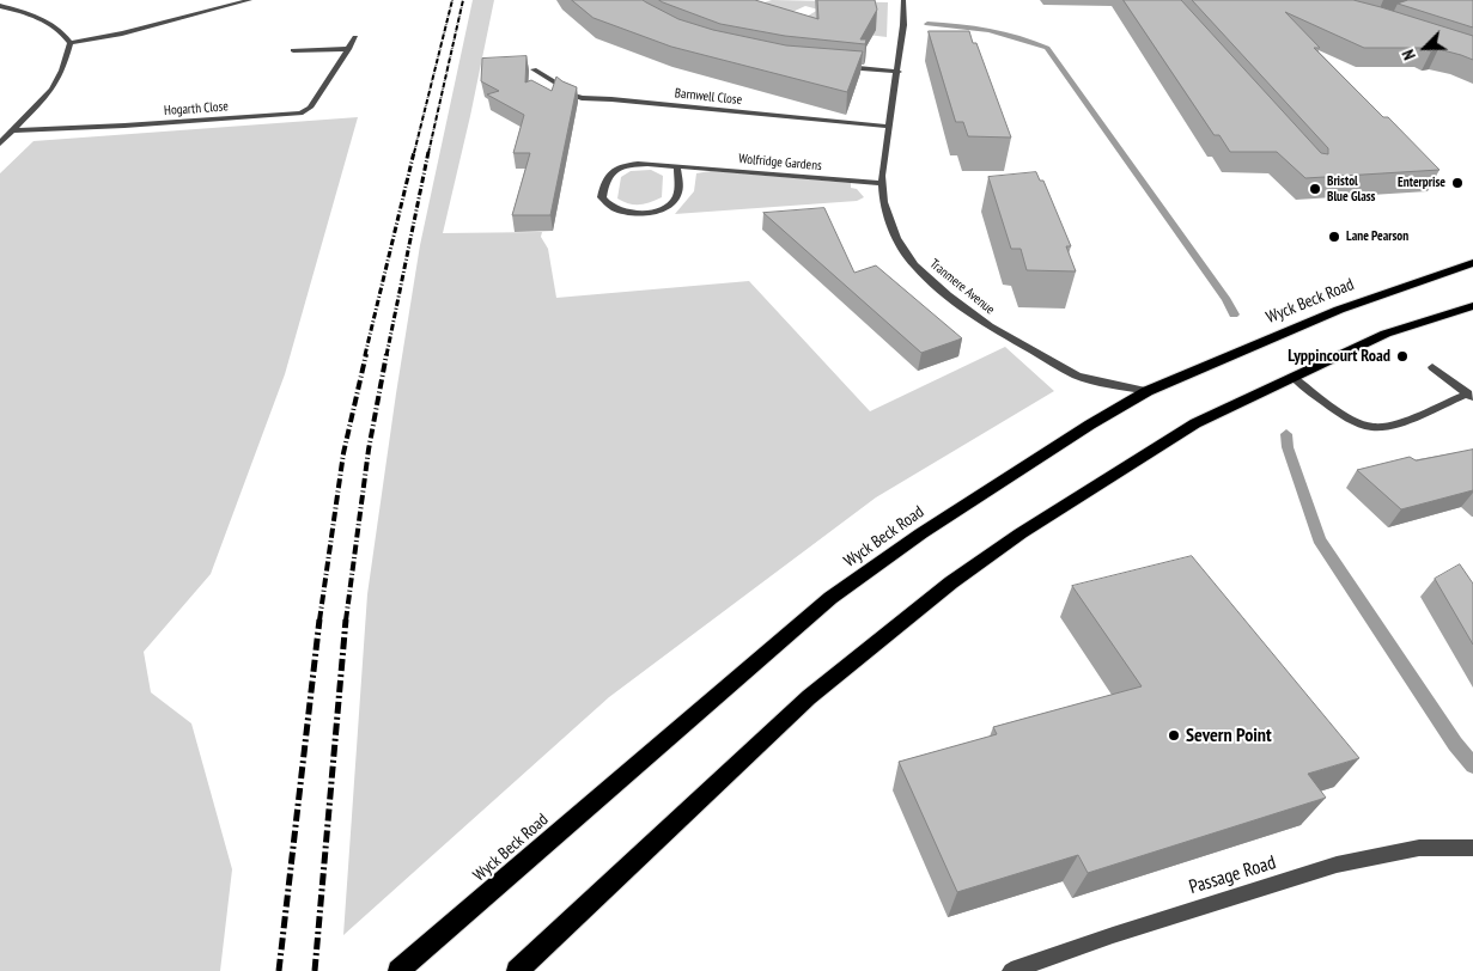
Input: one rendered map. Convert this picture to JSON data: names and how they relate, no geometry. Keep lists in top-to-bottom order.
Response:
{
  "streets": {
    "main road": ["Wyck Beck Road"],
    "street": [
      "Barnwell Close",
      "Hogarth Close",
      "Wolfridge Gardens",
      "Tranmere Avenue",
      "Passage Road"
    ]
  },
  "crossings": [
    ["Barnwell Close", "Tranmere Avenue"],
    ["Wolfridge Gardens", "Tranmere Avenue"],
    ["Tranmere Avenue", "Wyck Beck Road"]
  ],
  "places": [
    "Enterprise",
    "Bristol Blue Glass",
    "Lane Pearson",
    "Lyppincourt Road",
    "Severn Point"
  ],
  "north": "bottom left"
}
